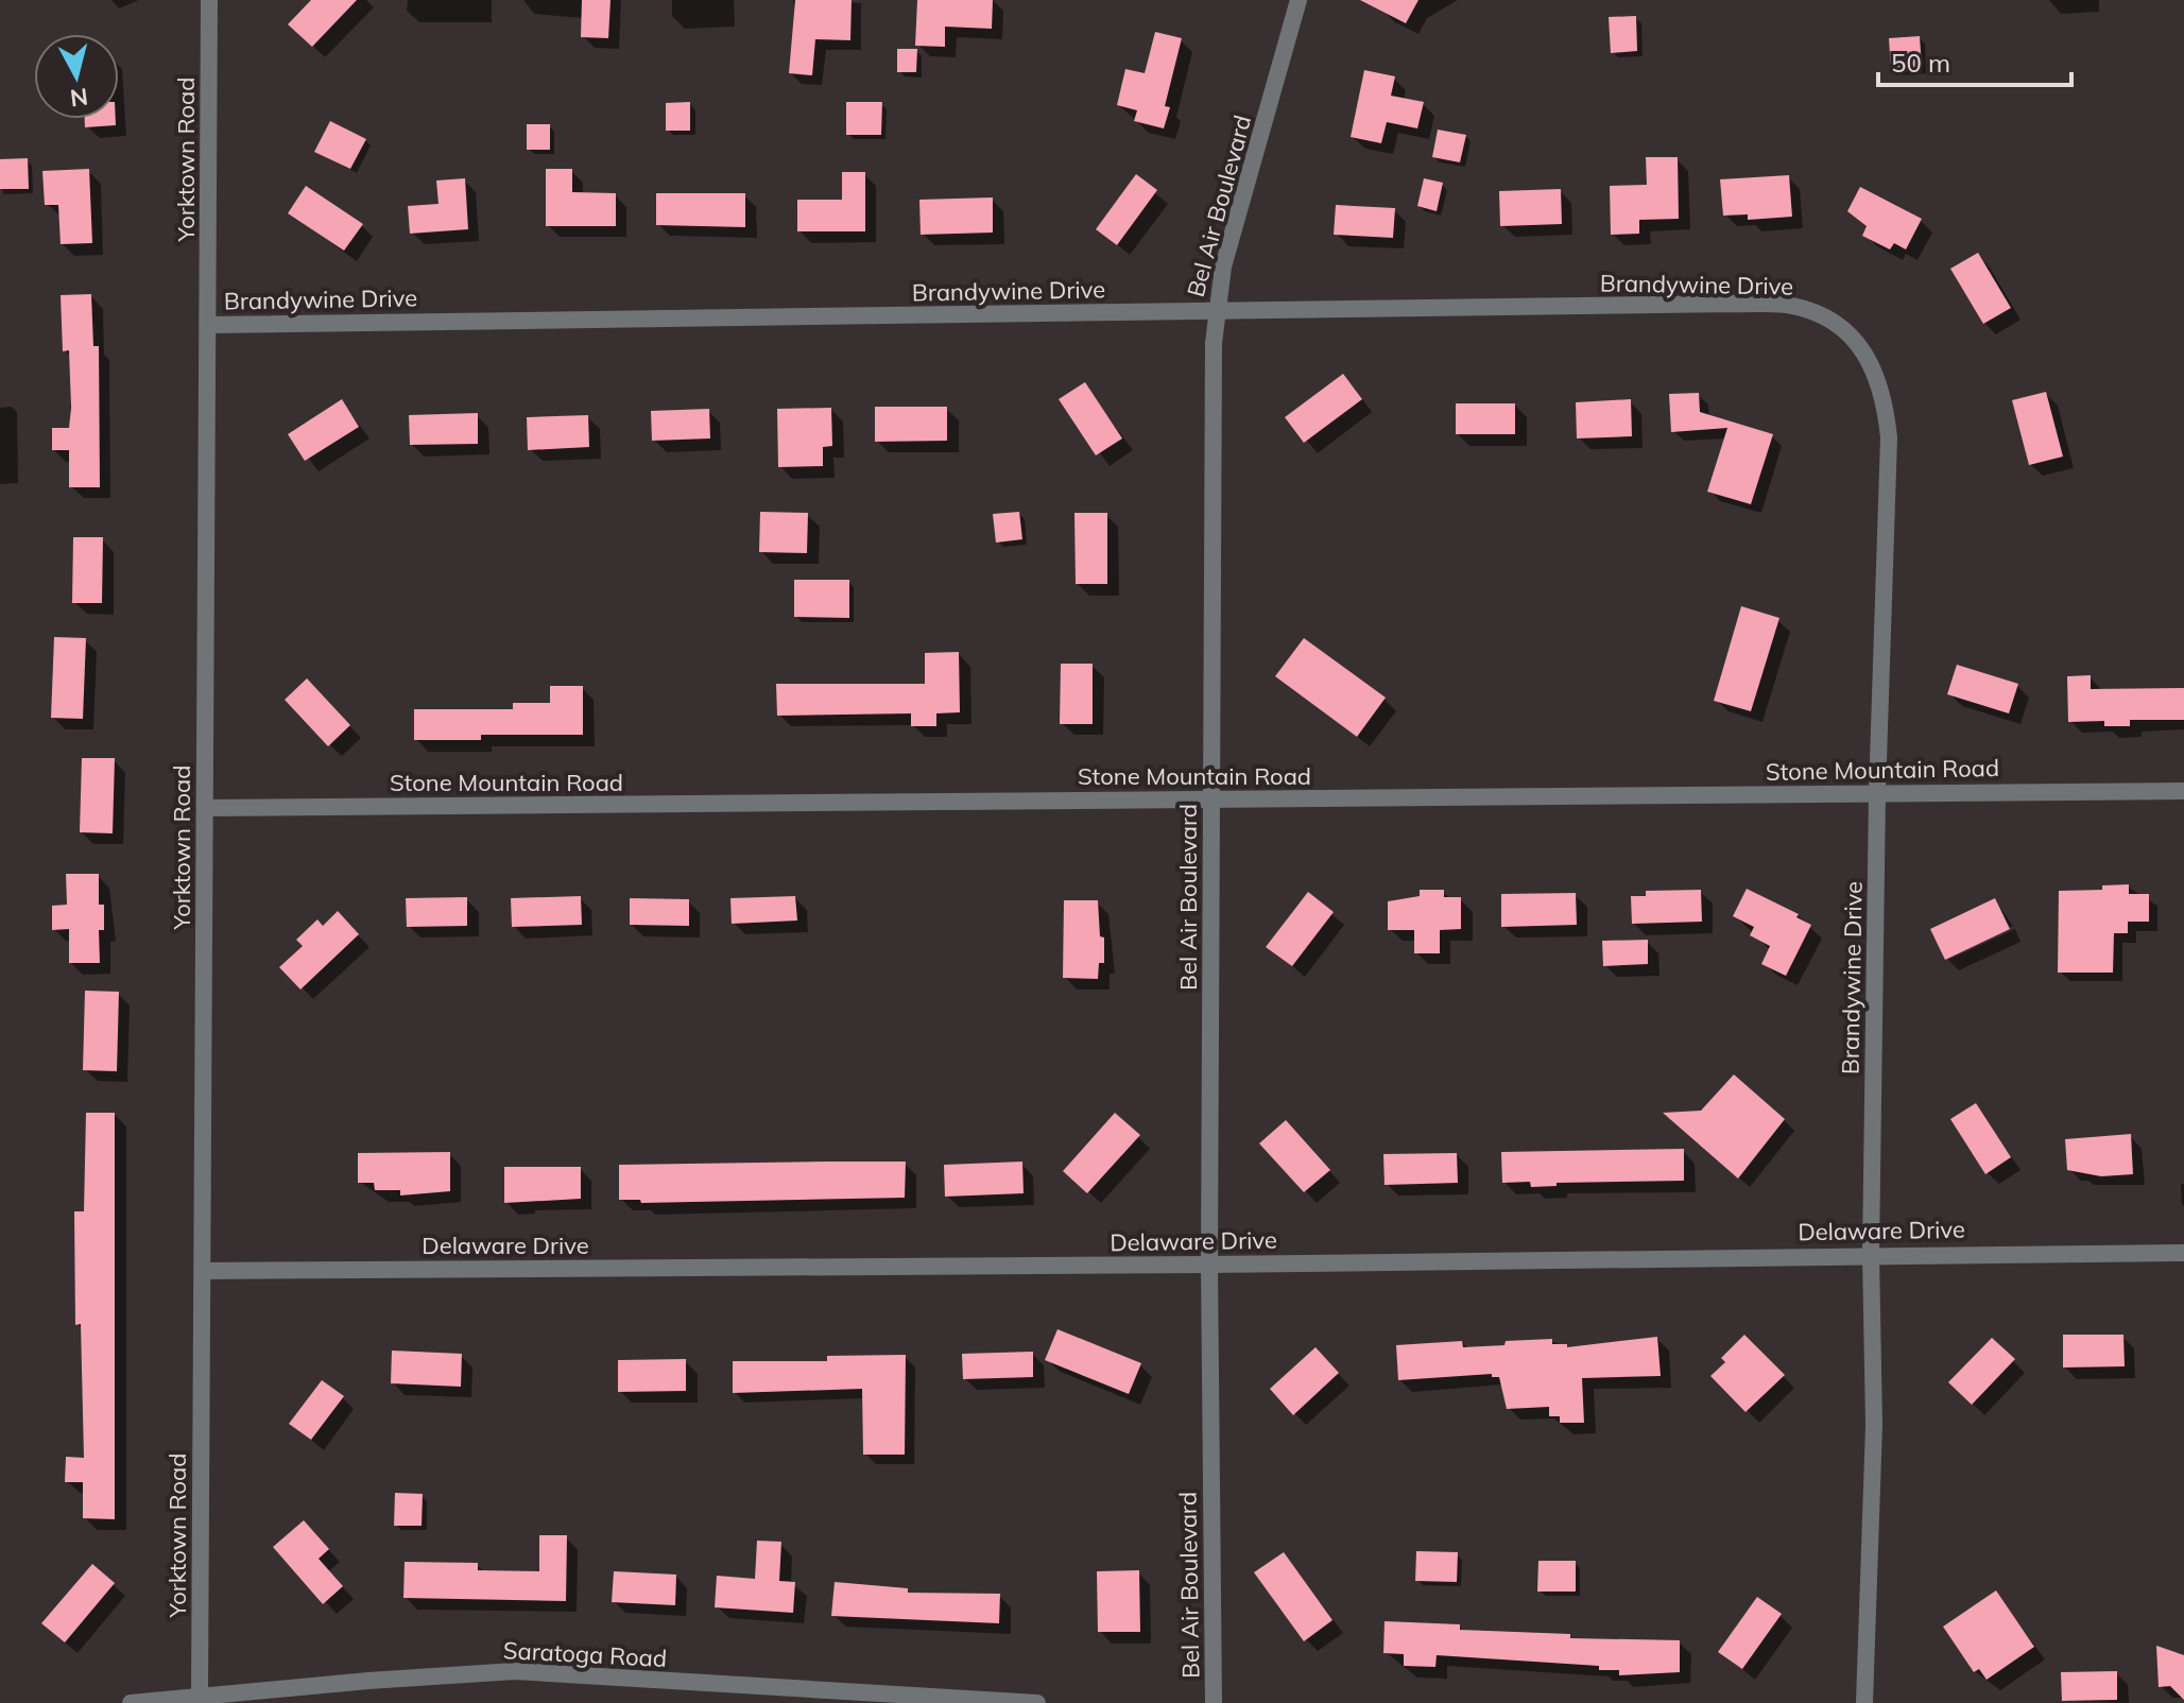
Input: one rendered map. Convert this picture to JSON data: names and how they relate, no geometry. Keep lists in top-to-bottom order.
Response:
{
  "streets": {
    "street": [
      "Yorktown Road",
      "Bel Air Boulevard",
      "Brandywine Drive",
      "Stone Mountain Road",
      "Delaware Drive",
      "Saratoga Road"
    ]
  },
  "crossings": [
    ["Yorktown Road", "Brandywine Drive"],
    ["Yorktown Road", "Stone Mountain Road"],
    ["Yorktown Road", "Delaware Drive"],
    ["Yorktown Road", "Saratoga Road"],
    ["Bel Air Boulevard", "Brandywine Drive"],
    ["Bel Air Boulevard", "Stone Mountain Road"],
    ["Bel Air Boulevard", "Delaware Drive"],
    ["Brandywine Drive", "Stone Mountain Road"],
    ["Brandywine Drive", "Delaware Drive"]
  ],
  "scale_bar": "50 m",
  "north": "bottom"
}
